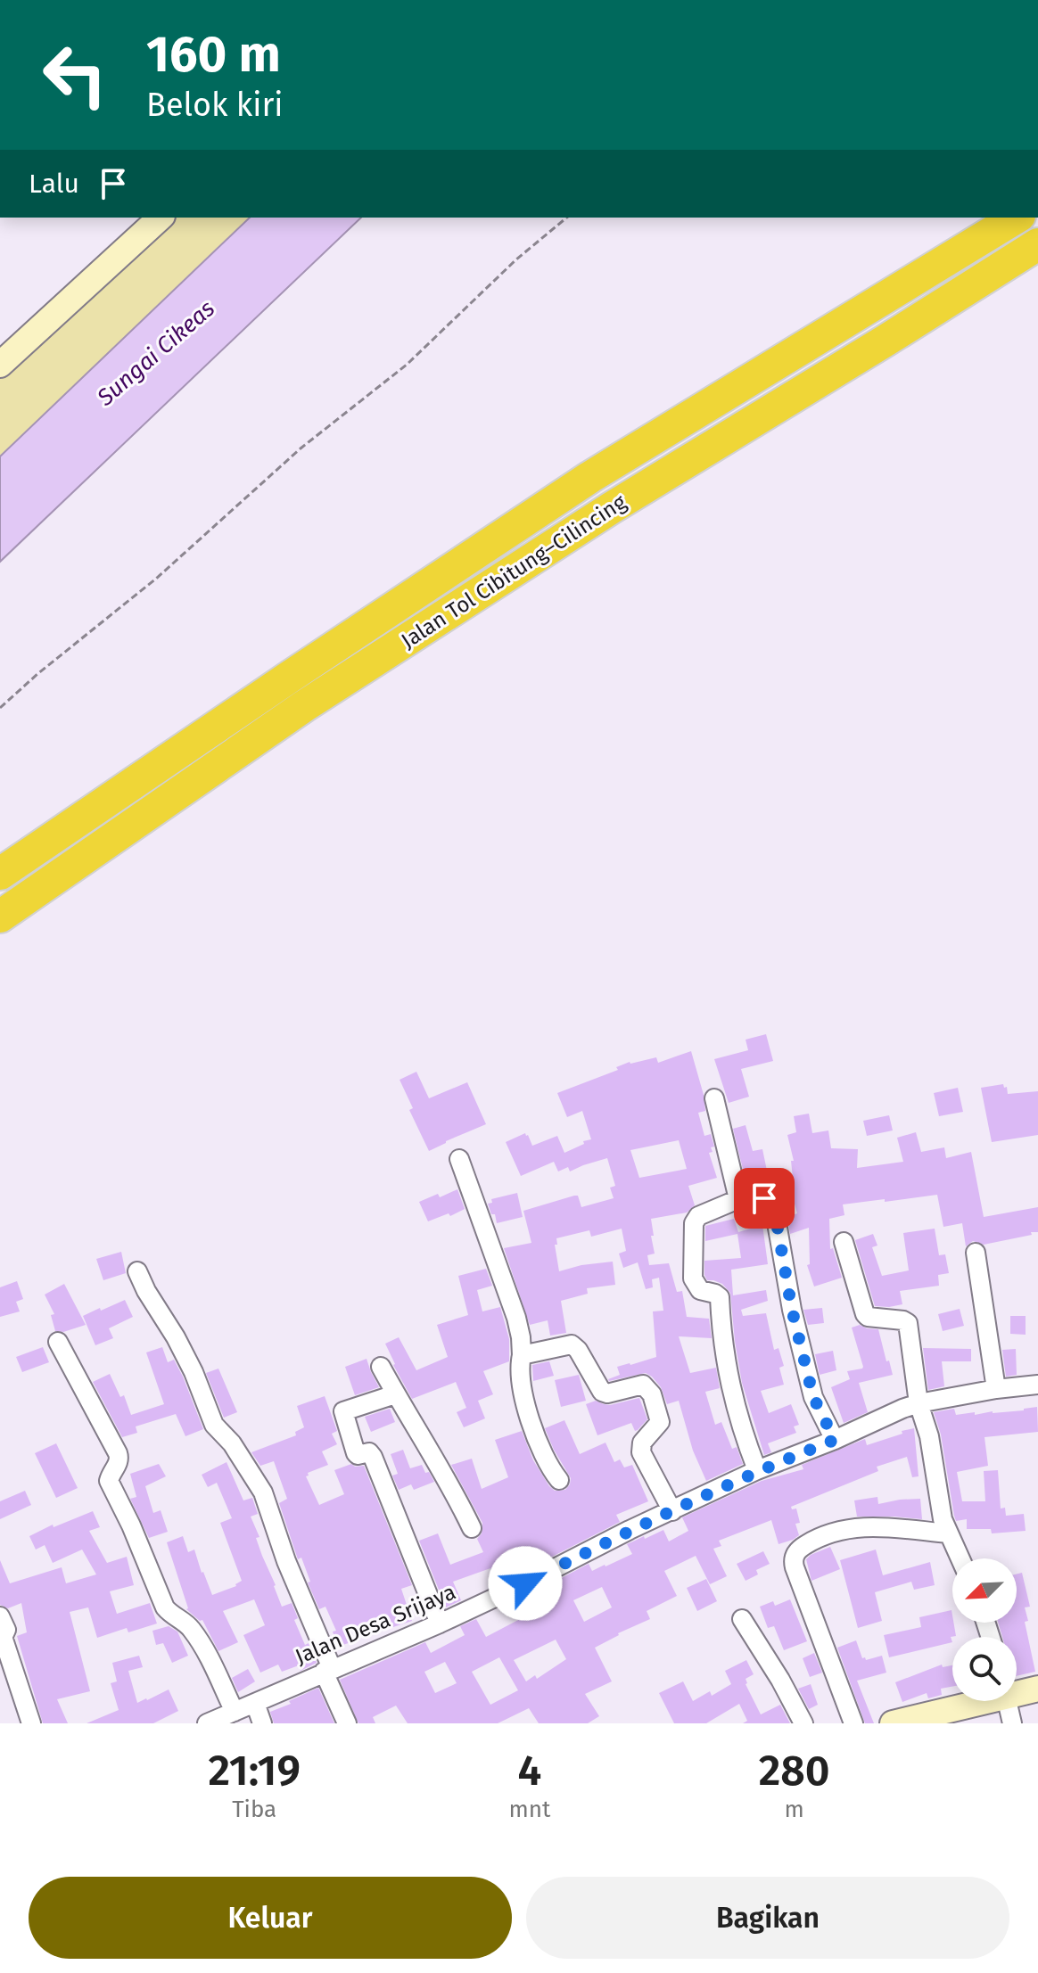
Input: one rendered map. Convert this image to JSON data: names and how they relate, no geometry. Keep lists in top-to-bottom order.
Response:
{
  "streets": {
    "highway": ["Jalan Tol Cibitung–Cilincing"],
    "street": ["Jalan Desa Srijaya"]
  },
  "water": ["Sungai Cikeas"],
  "north": "bottom left",
  "page": {
    "turn": ["160 m", "Belok kiri"],
    "then": "Lalu",
    "eta": [
      "21:19",
      "Tiba",
      "4",
      "mnt",
      "280",
      "m"
    ],
    "buttons": ["Keluar", "Bagikan"]
  }
}
